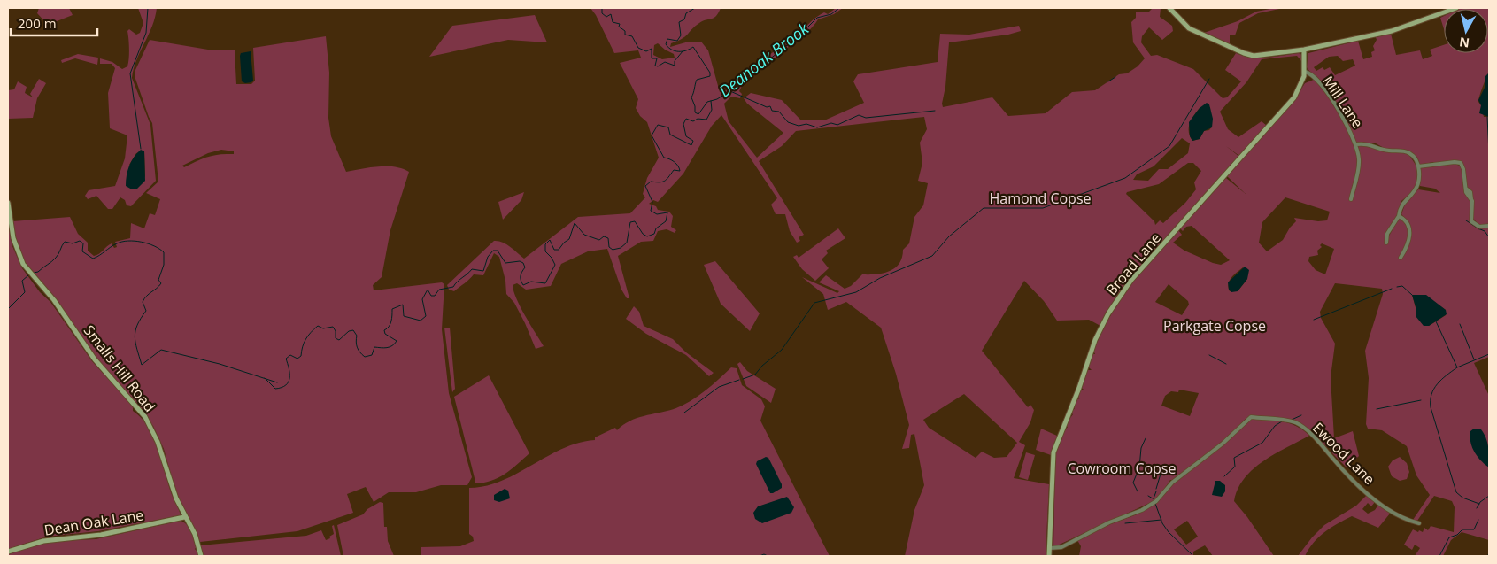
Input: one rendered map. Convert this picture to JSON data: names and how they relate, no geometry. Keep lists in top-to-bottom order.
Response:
{
  "streets": {
    "street": [
      "Mill Lane",
      "Broad Lane",
      "Smalls Hill Road",
      "Ewood Lane",
      "Dean Oak Lane"
    ]
  },
  "crossings": [
    ["Mill Lane", "Broad Lane"],
    ["Broad Lane", "Ewood Lane"],
    ["Smalls Hill Road", "Dean Oak Lane"]
  ],
  "water": ["Deanoak Brook"],
  "parks": ["Hamond Copse", "Parkgate Copse", "Cowroom Copse"],
  "scale_bar": "200 m",
  "north": "bottom"
}
